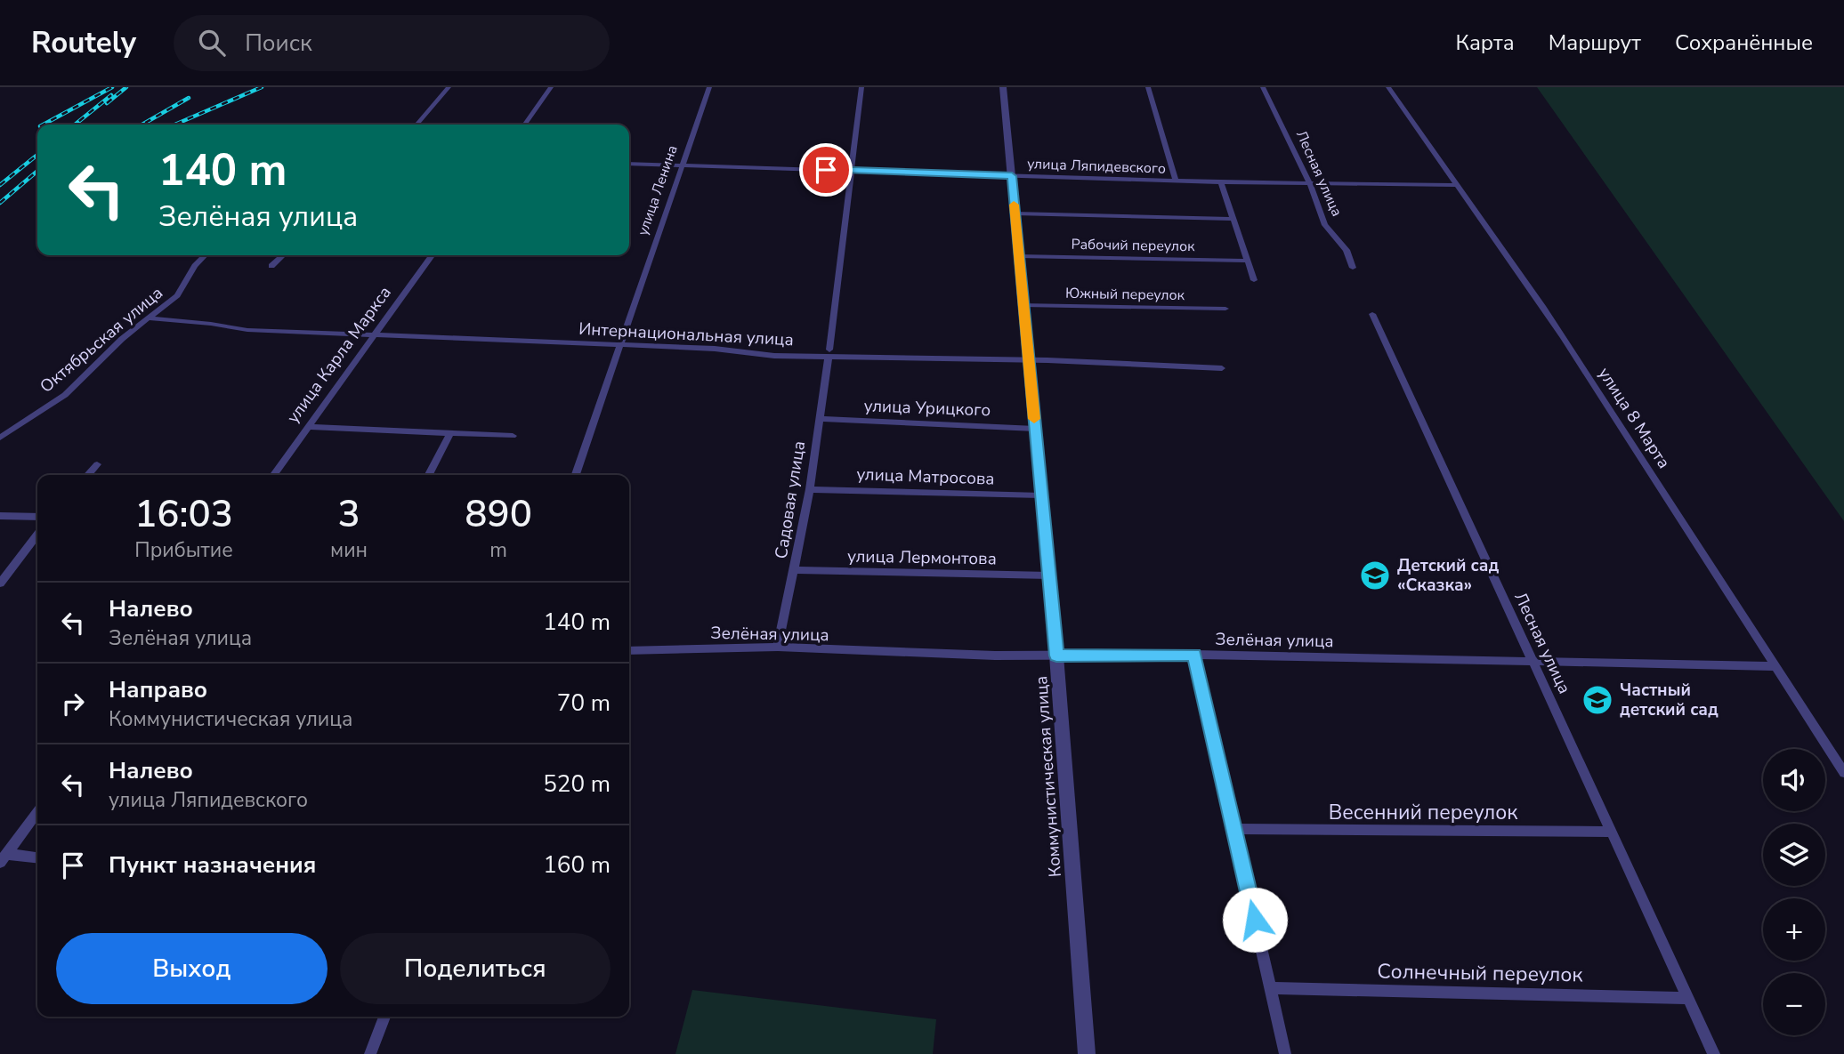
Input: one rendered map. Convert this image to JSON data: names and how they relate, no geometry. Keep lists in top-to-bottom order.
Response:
{
  "streets": {
    "street": [
      "улица Ляпидевского",
      "Лесная улица",
      "улица Ленина",
      "Рабочий переулок",
      "Южный переулок",
      "Интернациональная улица",
      "Октябрьская улица",
      "улица Карла Маркса",
      "улица Урицкого",
      "улица 8 Марта",
      "улица Матросова",
      "Садовая улица",
      "улица Лермонтова",
      "Зелёная улица",
      "Коммунистическая улица",
      "Весенний переулок",
      "Солнечный переулок"
    ]
  },
  "crossings": [
    ["улица Ляпидевского", "Лесная улица"],
    ["улица Ляпидевского", "улица Ленина"],
    ["улица Ляпидевского", "улица 8 Марта"],
    ["улица Ляпидевского", "Садовая улица"],
    ["улица Ляпидевского", "Коммунистическая улица"],
    ["Лесная улица", "Зелёная улица"],
    ["Лесная улица", "Весенний переулок"],
    ["Лесная улица", "Солнечный переулок"],
    ["улица Ленина", "Интернациональная улица"],
    ["Рабочий переулок", "Коммунистическая улица"],
    ["Южный переулок", "Коммунистическая улица"],
    ["Интернациональная улица", "Октябрьская улица"],
    ["Интернациональная улица", "улица Карла Маркса"],
    ["Интернациональная улица", "Садовая улица"],
    ["Интернациональная улица", "Коммунистическая улица"],
    ["улица Урицкого", "Садовая улица"],
    ["улица Урицкого", "Коммунистическая улица"],
    ["улица 8 Марта", "Зелёная улица"],
    ["улица Матросова", "Садовая улица"],
    ["улица Матросова", "Коммунистическая улица"],
    ["Садовая улица", "улица Лермонтова"],
    ["Садовая улица", "Зелёная улица"],
    ["улица Лермонтова", "Коммунистическая улица"],
    ["Зелёная улица", "Коммунистическая улица"]
  ],
  "places": {
    "school or university": ["Детский сад «Сказка»", "Частный детский сад"]
  },
  "page": {
    "header": "Routely",
    "search": "Поиск",
    "nav": ["Карта", "Маршрут", "Сохранённые"],
    "turn": ["140 m", "Зелёная улица"],
    "eta": [
      "16:03",
      "Прибытие",
      "3",
      "мин",
      "890",
      "m"
    ],
    "list": [
      {
        "name": "Налево",
        "note": "Зелёная улица",
        "value": "140 m"
      },
      {
        "name": "Направо",
        "note": "Коммунистическая улица",
        "value": "70 m"
      },
      {
        "name": "Налево",
        "note": "улица Ляпидевского",
        "value": "520 m"
      },
      {
        "name": "Пункт назначения",
        "value": "160 m"
      }
    ],
    "map_buttons": ["+", "−"],
    "buttons": ["Выход", "Поделиться"]
  }
}
